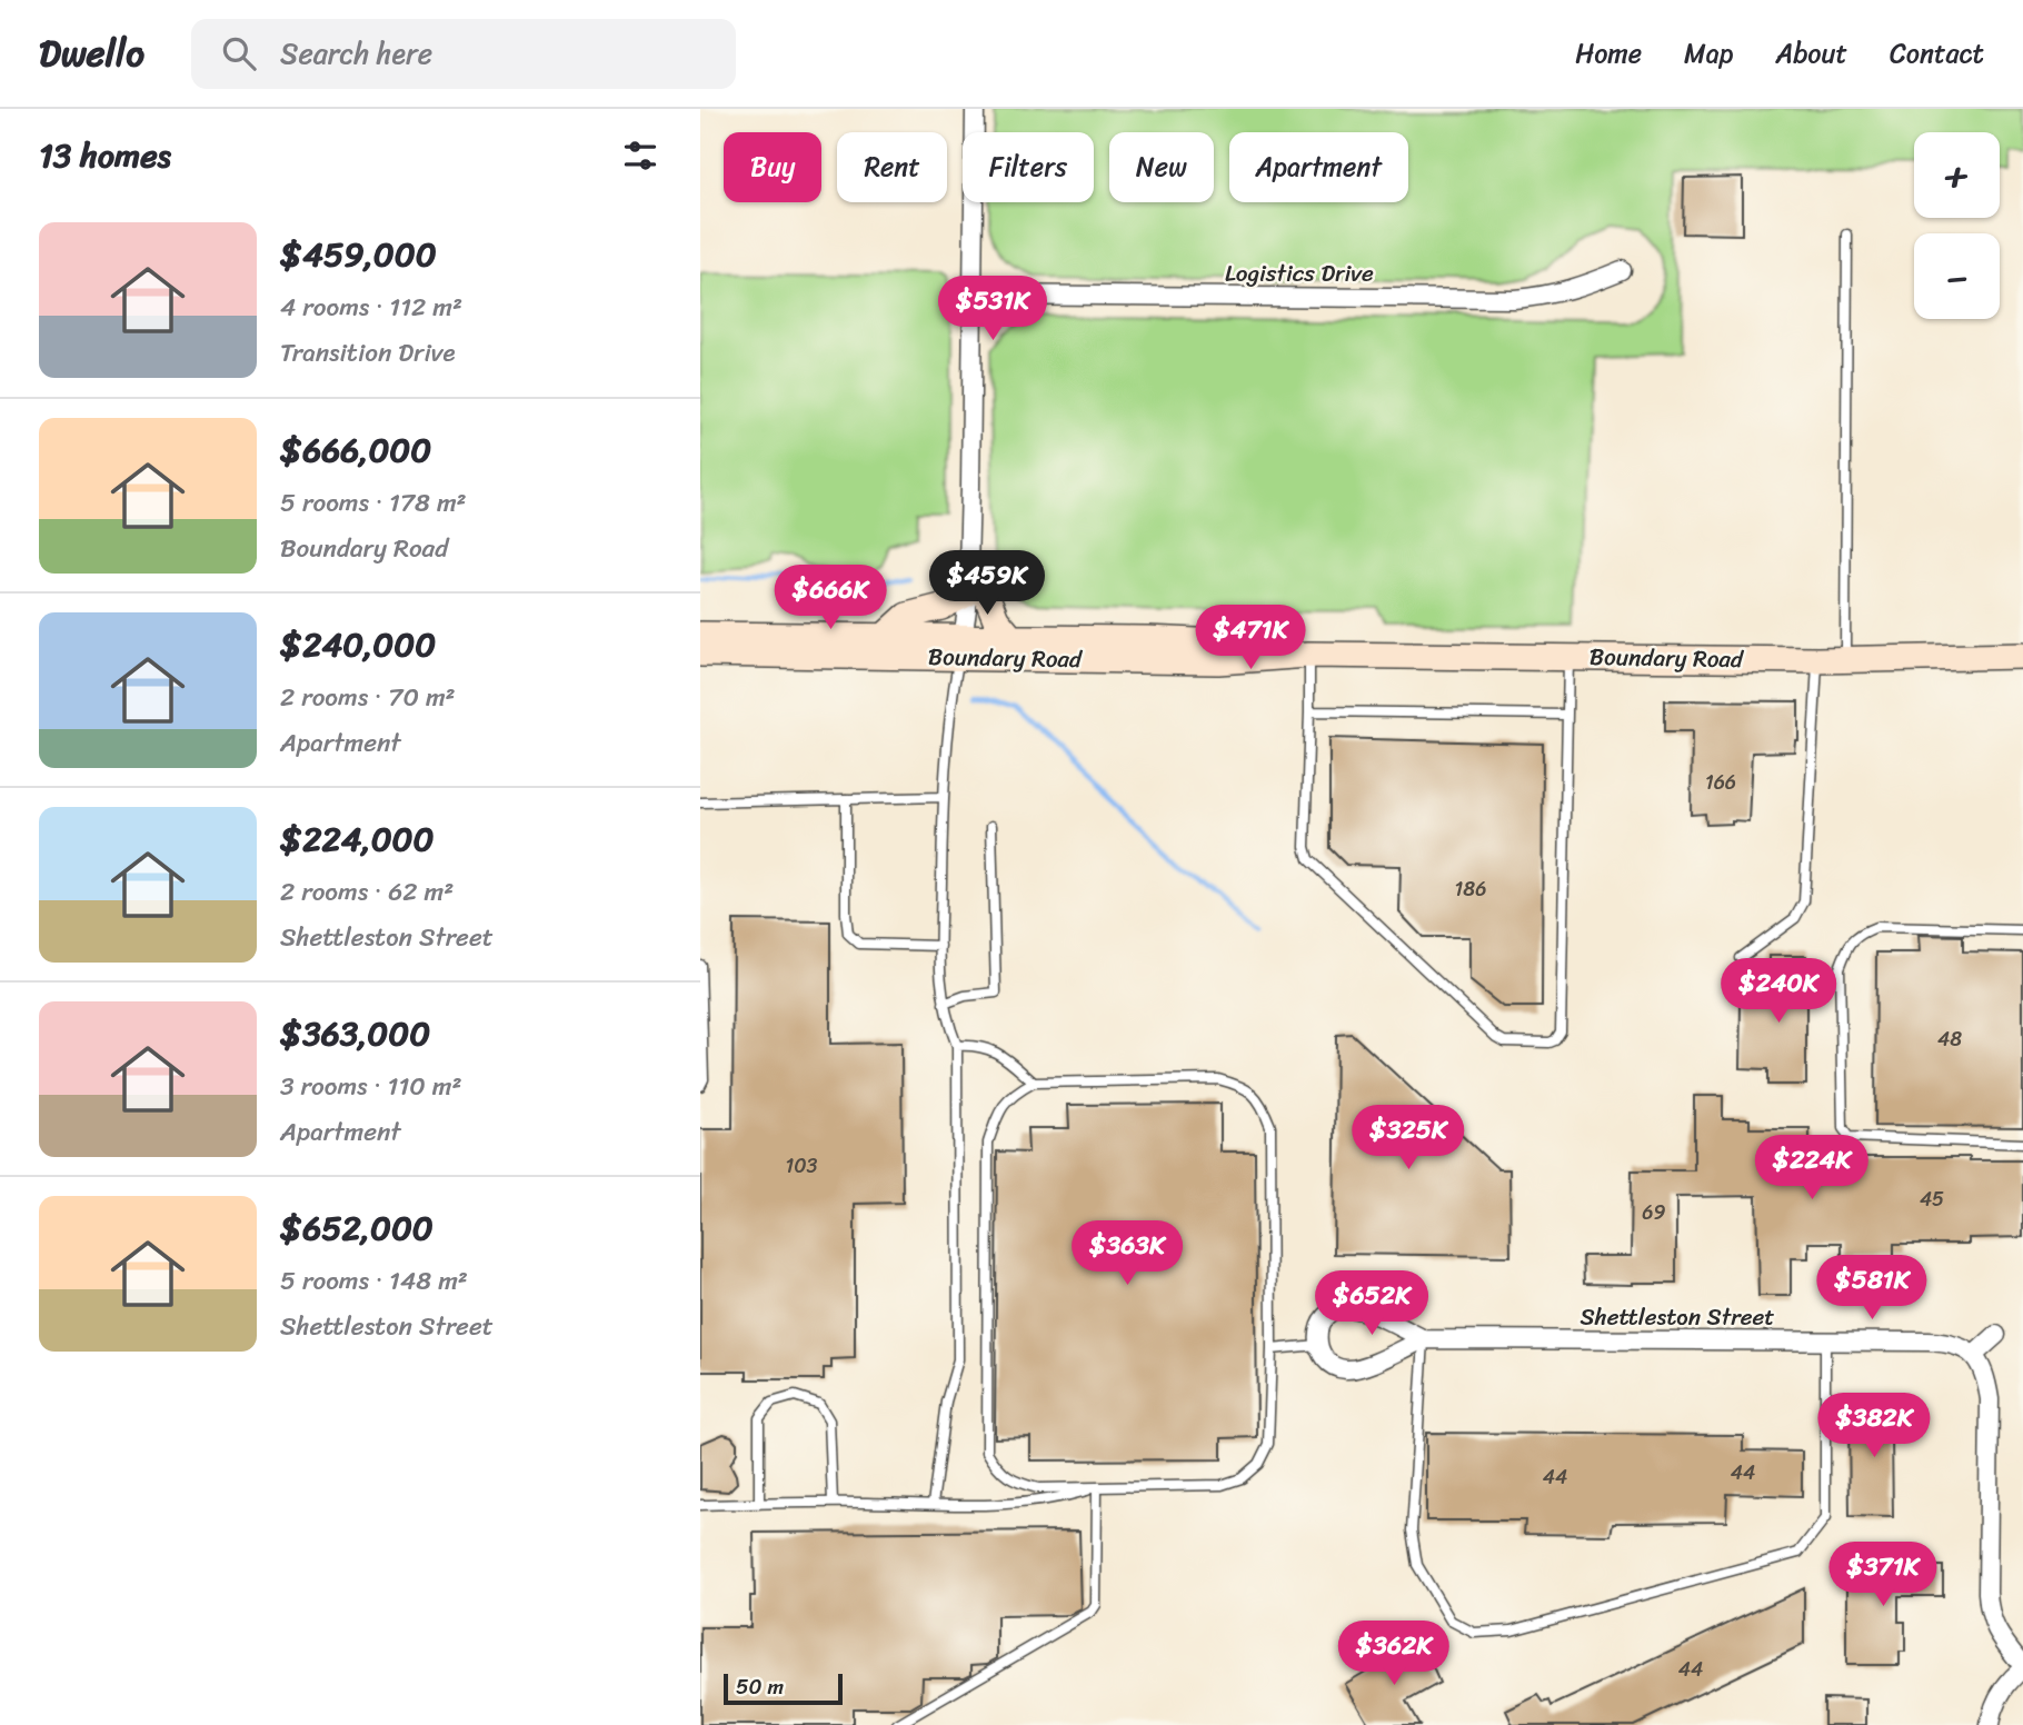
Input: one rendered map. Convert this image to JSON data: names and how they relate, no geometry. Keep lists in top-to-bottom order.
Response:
{
  "streets": {
    "main road": ["Boundary Road"],
    "street": ["Logistics Drive", "Shettleston Street"]
  },
  "house_numbers": [
    "166",
    "186",
    "48",
    "103",
    "45",
    "69",
    "44",
    "44",
    "44"
  ],
  "scale_bar": "50 m",
  "page": {
    "header": "Dwello",
    "search": "Search here",
    "nav": [
      "Home",
      "Map",
      "About",
      "Contact"
    ],
    "heading": "13 homes",
    "map_buttons": ["+", "−"],
    "chip": [
      "Buy",
      "Rent",
      "Filters",
      "New",
      "Apartment"
    ],
    "list": [
      {
        "name": "$459,000",
        "note": "4 rooms · 112 m² · Transition Drive"
      },
      {
        "name": "$666,000",
        "note": "5 rooms · 178 m² · Boundary Road"
      },
      {
        "name": "$240,000",
        "note": "2 rooms · 70 m² · Apartment"
      },
      {
        "name": "$224,000",
        "note": "2 rooms · 62 m² · Shettleston Street"
      },
      {
        "name": "$363,000",
        "note": "3 rooms · 110 m² · Apartment"
      },
      {
        "name": "$652,000",
        "note": "5 rooms · 148 m² · Shettleston Street"
      }
    ],
    "price": [
      "$531K",
      "$459K",
      "$666K",
      "$471K",
      "$240K",
      "$325K",
      "$224K",
      "$363K",
      "$581K",
      "$652K",
      "$382K",
      "$371K",
      "$362K"
    ],
    "scale": "50 m"
  }
}
